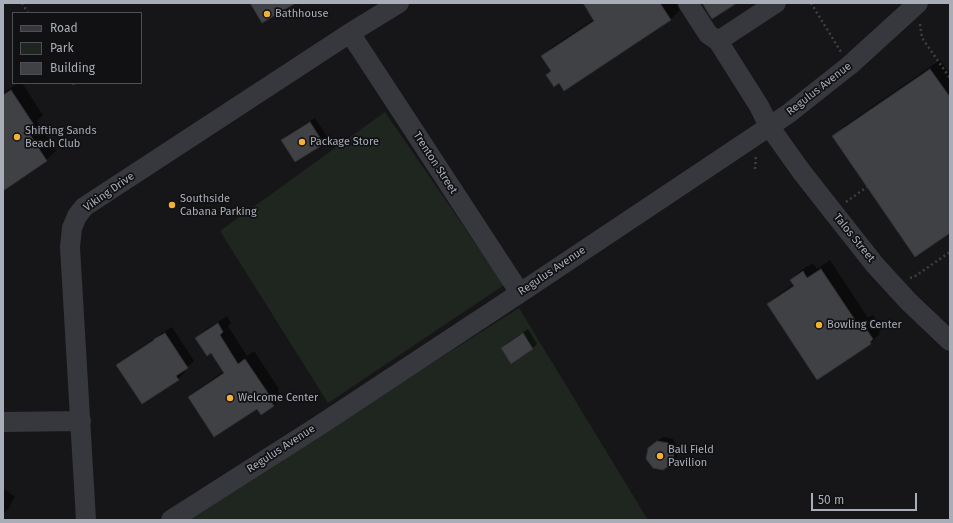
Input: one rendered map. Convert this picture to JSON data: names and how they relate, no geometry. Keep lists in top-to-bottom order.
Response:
{
  "streets": {
    "street": [
      "Regulus Avenue",
      "Trenton Street",
      "Viking Drive",
      "Talos Street"
    ]
  },
  "crossings": [
    ["Regulus Avenue", "Trenton Street"],
    ["Regulus Avenue", "Talos Street"],
    ["Trenton Street", "Viking Drive"]
  ],
  "places": [
    "Bathhouse",
    "Shifting Sands Beach Club",
    "Package Store",
    "Southside Cabana Parking",
    "Bowling Center",
    "Welcome Center",
    "Ball Field Pavilion"
  ],
  "legend": ["Road", "Park", "Building"],
  "scale_bar": "50 m"
}
